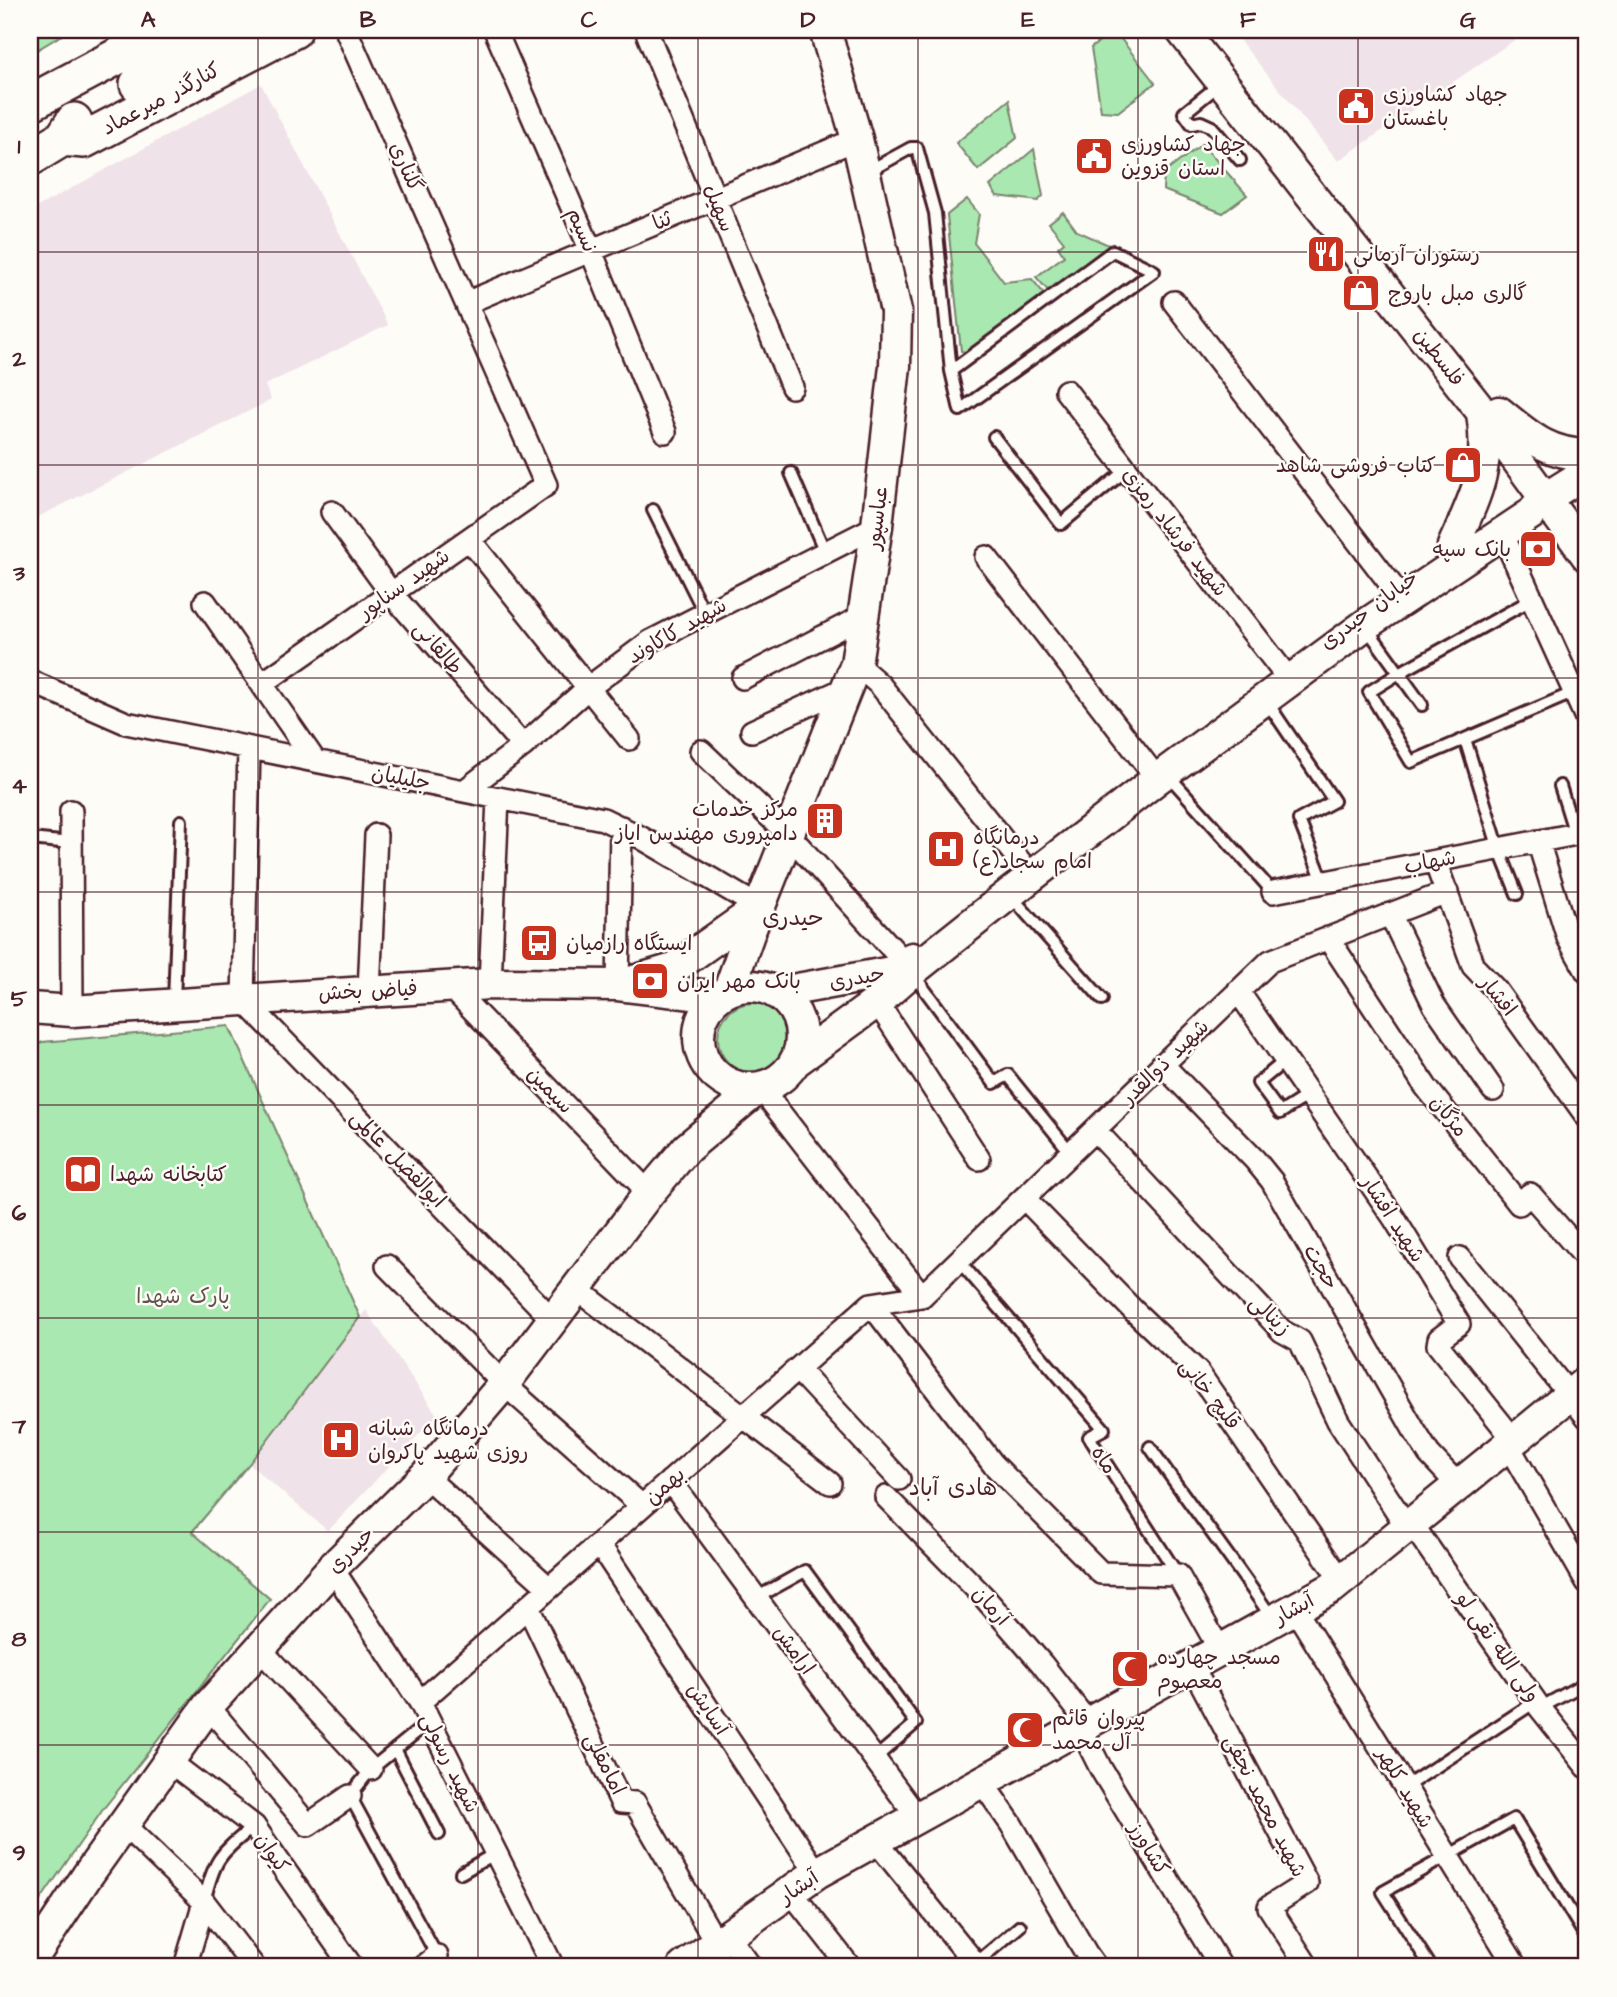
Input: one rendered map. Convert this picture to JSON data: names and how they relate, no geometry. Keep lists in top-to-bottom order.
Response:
{
  "streets": {
    "main road": ["کنارگذر میرعماد"],
    "street": [
      "گلناری",
      "سهیل",
      "ثنا",
      "نسیم",
      "فلسطین",
      "عباسپور",
      "شهید فرشاد رمزی",
      "شهید سناپور",
      "خیابان حیدری",
      "شهید کاکاوند",
      "طالقانی",
      "جلیلیان",
      "شهاب",
      "حیدری",
      "فیاض بخش",
      "افشار",
      "شهید ذوالقدر",
      "سیمین",
      "مژگان",
      "ابوالفضل عالمی",
      "شهید افشار",
      "حجت",
      "زینالی",
      "قلیچ خانی",
      "ماه",
      "بهمن",
      "آرمان",
      "آبشار",
      "ولی الله نقی لو",
      "ارامش",
      "آسایش",
      "شهید رسولی",
      "امامقلی",
      "شهید کلهر",
      "شهید محمد نجفی",
      "کشاورز",
      "کیوان"
    ]
  },
  "crossings": [
    ["گلناری", "ثنا"],
    ["گلناری", "شهید سناپور"],
    ["سهیل", "ثنا"],
    ["ثنا", "نسیم"],
    ["ثنا", "عباسپور"],
    ["فلسطین", "خیابان حیدری"],
    ["عباسپور", "شهید کاکاوند"],
    ["عباسپور", "جلیلیان"],
    ["عباسپور", "حیدری"],
    ["عباسپور", "فیاض بخش"],
    ["شهید فرشاد رمزی", "خیابان حیدری"],
    ["شهید سناپور", "طالقانی"],
    ["خیابان حیدری", "حیدری"],
    ["شهید کاکاوند", "طالقانی"],
    ["شهید کاکاوند", "جلیلیان"],
    ["شهاب", "افشار"],
    ["حیدری", "فیاض بخش"],
    ["حیدری", "سیمین"],
    ["حیدری", "ابوالفضل عالمی"],
    ["حیدری", "شهید رسولی"],
    ["حیدری", "کیوان"],
    ["فیاض بخش", "سیمین"],
    ["فیاض بخش", "ابوالفضل عالمی"],
    ["افشار", "شهید ذوالقدر"],
    ["شهید ذوالقدر", "مژگان"],
    ["شهید ذوالقدر", "شهید افشار"],
    ["شهید ذوالقدر", "حجت"],
    ["شهید ذوالقدر", "زینالی"],
    ["شهید ذوالقدر", "قلیچ خانی"],
    ["شهید ذوالقدر", "ماه"],
    ["شهید افشار", "آبشار"],
    ["حجت", "آبشار"],
    ["زینالی", "آبشار"],
    ["زینالی", "ولی الله نقی لو"],
    ["قلیچ خانی", "آبشار"],
    ["ماه", "آبشار"],
    ["بهمن", "ارامش"],
    ["بهمن", "آسایش"],
    ["بهمن", "شهید رسولی"],
    ["بهمن", "امامقلی"],
    ["آرمان", "آبشار"],
    ["آرمان", "کشاورز"],
    ["آبشار", "ولی الله نقی لو"],
    ["آبشار", "ارامش"],
    ["آبشار", "آسایش"],
    ["آبشار", "امامقلی"],
    ["آبشار", "شهید کلهر"],
    ["آبشار", "شهید محمد نجفی"],
    ["آبشار", "کشاورز"]
  ],
  "districts": ["حیدری", "هادی آباد"],
  "parks": ["پارک شهدا"],
  "places": {
    "public building": ["جهاد کشاورزی باغستان", "جهاد کشاورزی استان قزوین"],
    "restaurant": ["رستوران آرمانی"],
    "shop": ["گالری مبل باروج", "کتاب فروشی شاهد"],
    "bank": ["بانک سپه", "بانک مهر ایران"],
    "building": ["مرکز خدمات دامپروری مهندس ایاز"],
    "hospital": ["درمانگاه امام سجاد(ع)", "درمانگاه شبانه روزی شهید پاکروان"],
    "bus stop": ["ایستگاه رازمیان"],
    "library": ["کتابخانه شهدا"],
    "mosque": ["مسجد چهارده معصوم", "پیروان قائم آل محمد"]
  },
  "grid": {
    "columns": [
      "A",
      "B",
      "C",
      "D",
      "E",
      "F",
      "G"
    ],
    "rows": [
      "1",
      "2",
      "3",
      "4",
      "5",
      "6",
      "7",
      "8",
      "9"
    ]
  }
}
